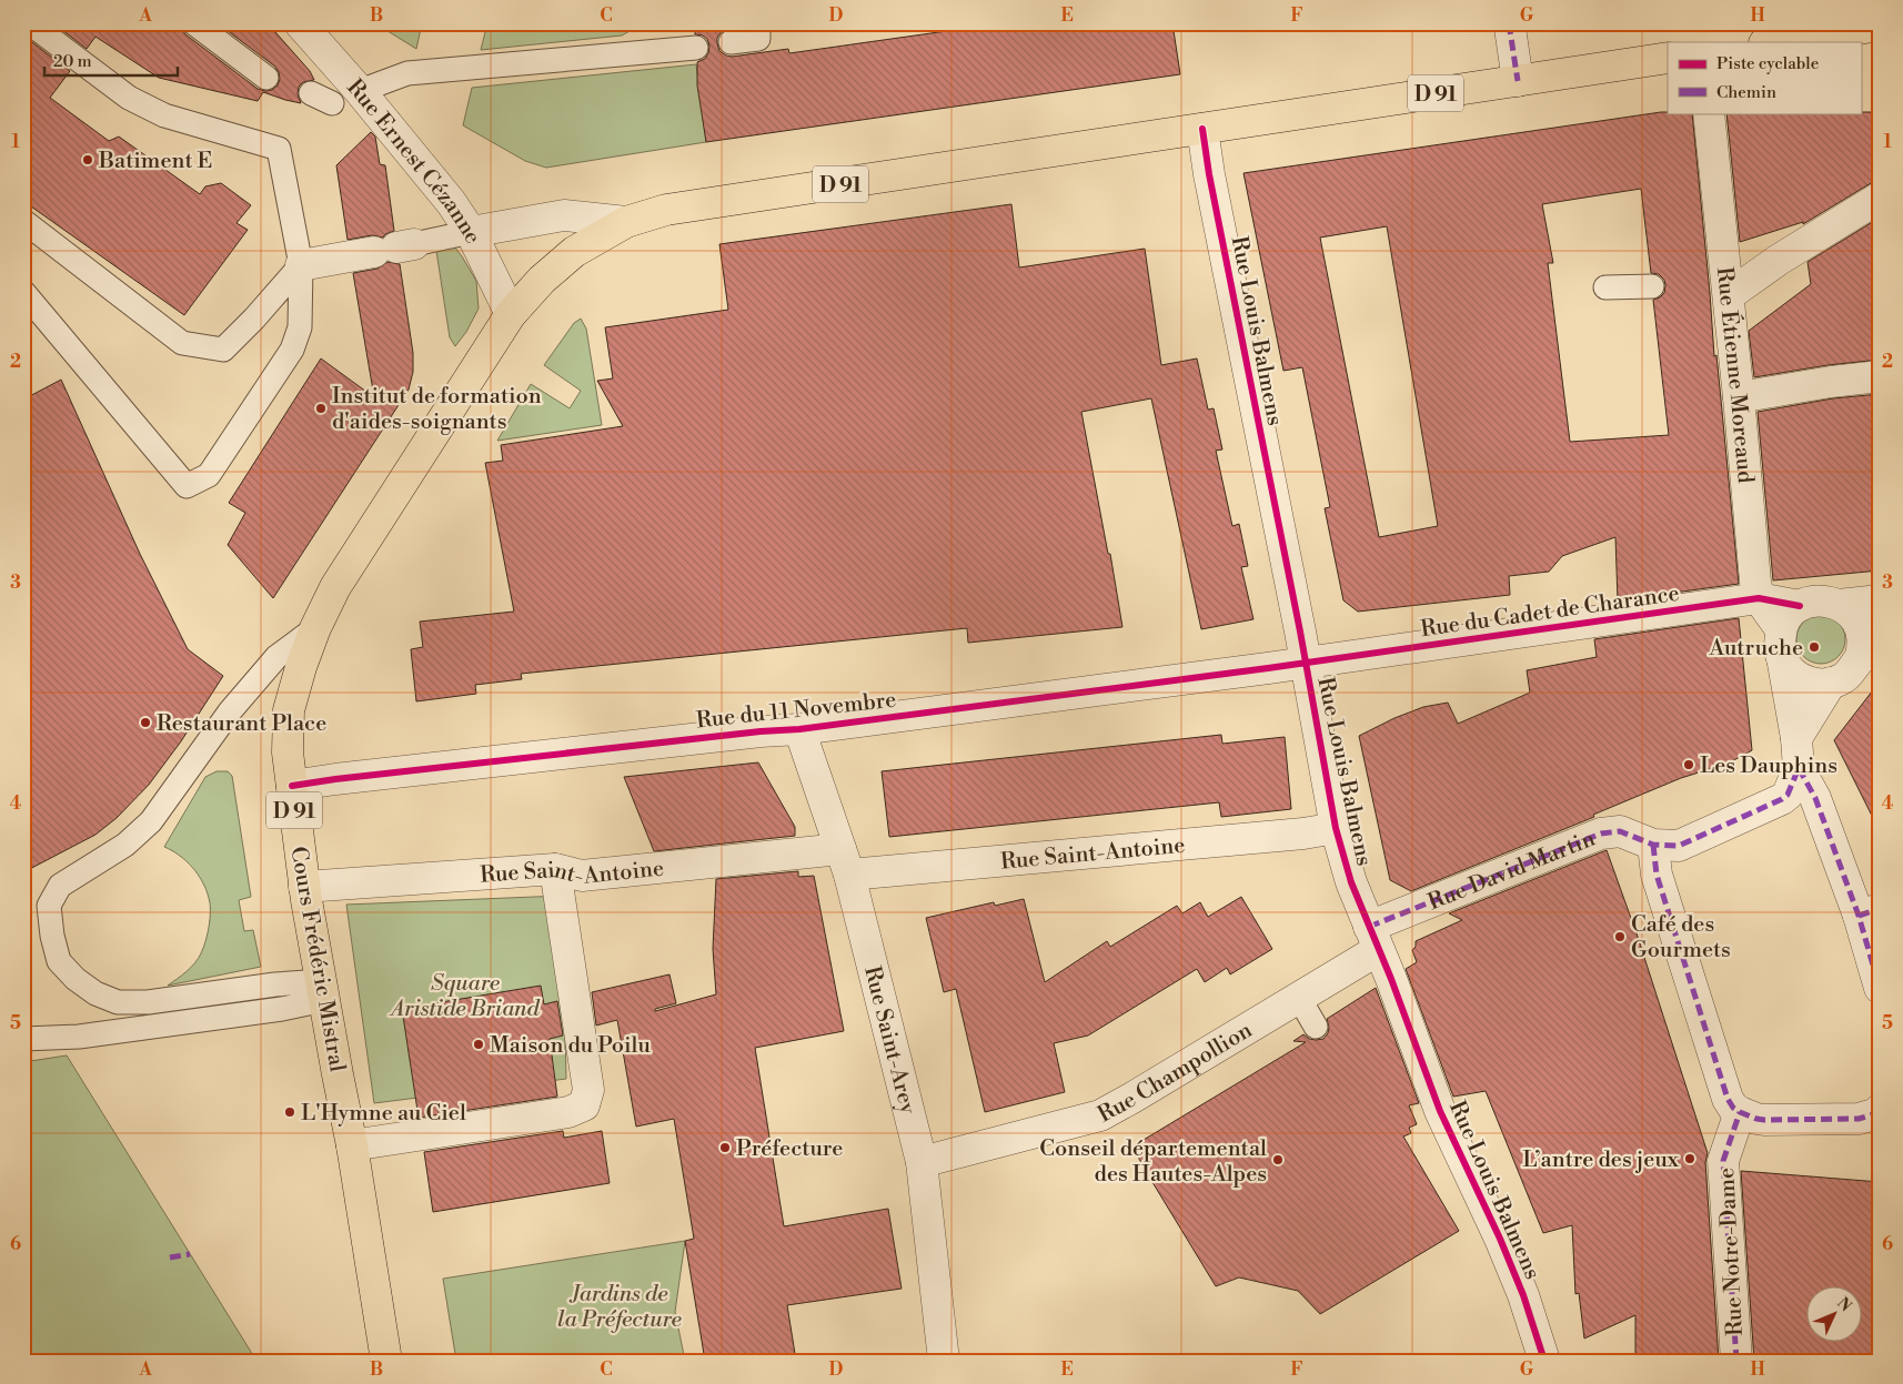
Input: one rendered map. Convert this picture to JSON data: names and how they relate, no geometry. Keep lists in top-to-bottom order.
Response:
{
  "streets": {
    "main road": ["D 91", "Cours Frédéric Mistral"],
    "street": [
      "Rue Ernest Cézanne",
      "Rue Louis Balmens",
      "Rue Étienne Moreaud",
      "Rue du Cadet de Charance",
      "Rue du 11 Novembre",
      "Rue Saint-Antoine",
      "Rue David Martin",
      "Rue Saint-Arey",
      "Rue Champollion",
      "Rue Notre-Dame"
    ]
  },
  "crossings": [
    ["D 91", "Rue Ernest Cézanne"],
    ["D 91", "Rue Louis Balmens"],
    ["D 91", "Cours Frédéric Mistral"],
    ["Rue Ernest Cézanne", "Cours Frédéric Mistral"],
    ["Rue Louis Balmens", "Rue du Cadet de Charance"],
    ["Rue Louis Balmens", "Rue du 11 Novembre"],
    ["Rue Louis Balmens", "Rue Saint-Antoine"],
    ["Rue Louis Balmens", "Rue David Martin"],
    ["Rue Louis Balmens", "Rue Champollion"],
    ["Rue Étienne Moreaud", "Rue du Cadet de Charance"],
    ["Rue du Cadet de Charance", "Rue du 11 Novembre"],
    ["Rue du 11 Novembre", "Cours Frédéric Mistral"],
    ["Rue du 11 Novembre", "Rue Saint-Arey"],
    ["Rue Saint-Antoine", "Cours Frédéric Mistral"],
    ["Rue Saint-Antoine", "Rue Saint-Arey"],
    ["Rue David Martin", "Rue Champollion"],
    ["Rue Saint-Arey", "Rue Champollion"]
  ],
  "parks": ["Square Aristide Briand", "Jardins de la Préfecture"],
  "places": [
    "Batiment E",
    "Institut de formation d'aides-soignants",
    "Autruche",
    "Restaurant Place",
    "Les Dauphins",
    "Café des Gourmets",
    "Maison du Poilu",
    "L'Hymne au Ciel",
    "Préfecture",
    "L’antre des jeux",
    "Conseil départemental des Hautes-Alpes"
  ],
  "legend": ["Piste cyclable", "Chemin"],
  "scale_bar": "20 m",
  "north": "top right",
  "grid": {
    "columns": [
      "A",
      "B",
      "C",
      "D",
      "E",
      "F",
      "G",
      "H"
    ],
    "rows": [
      "1",
      "2",
      "3",
      "4",
      "5",
      "6"
    ]
  }
}
